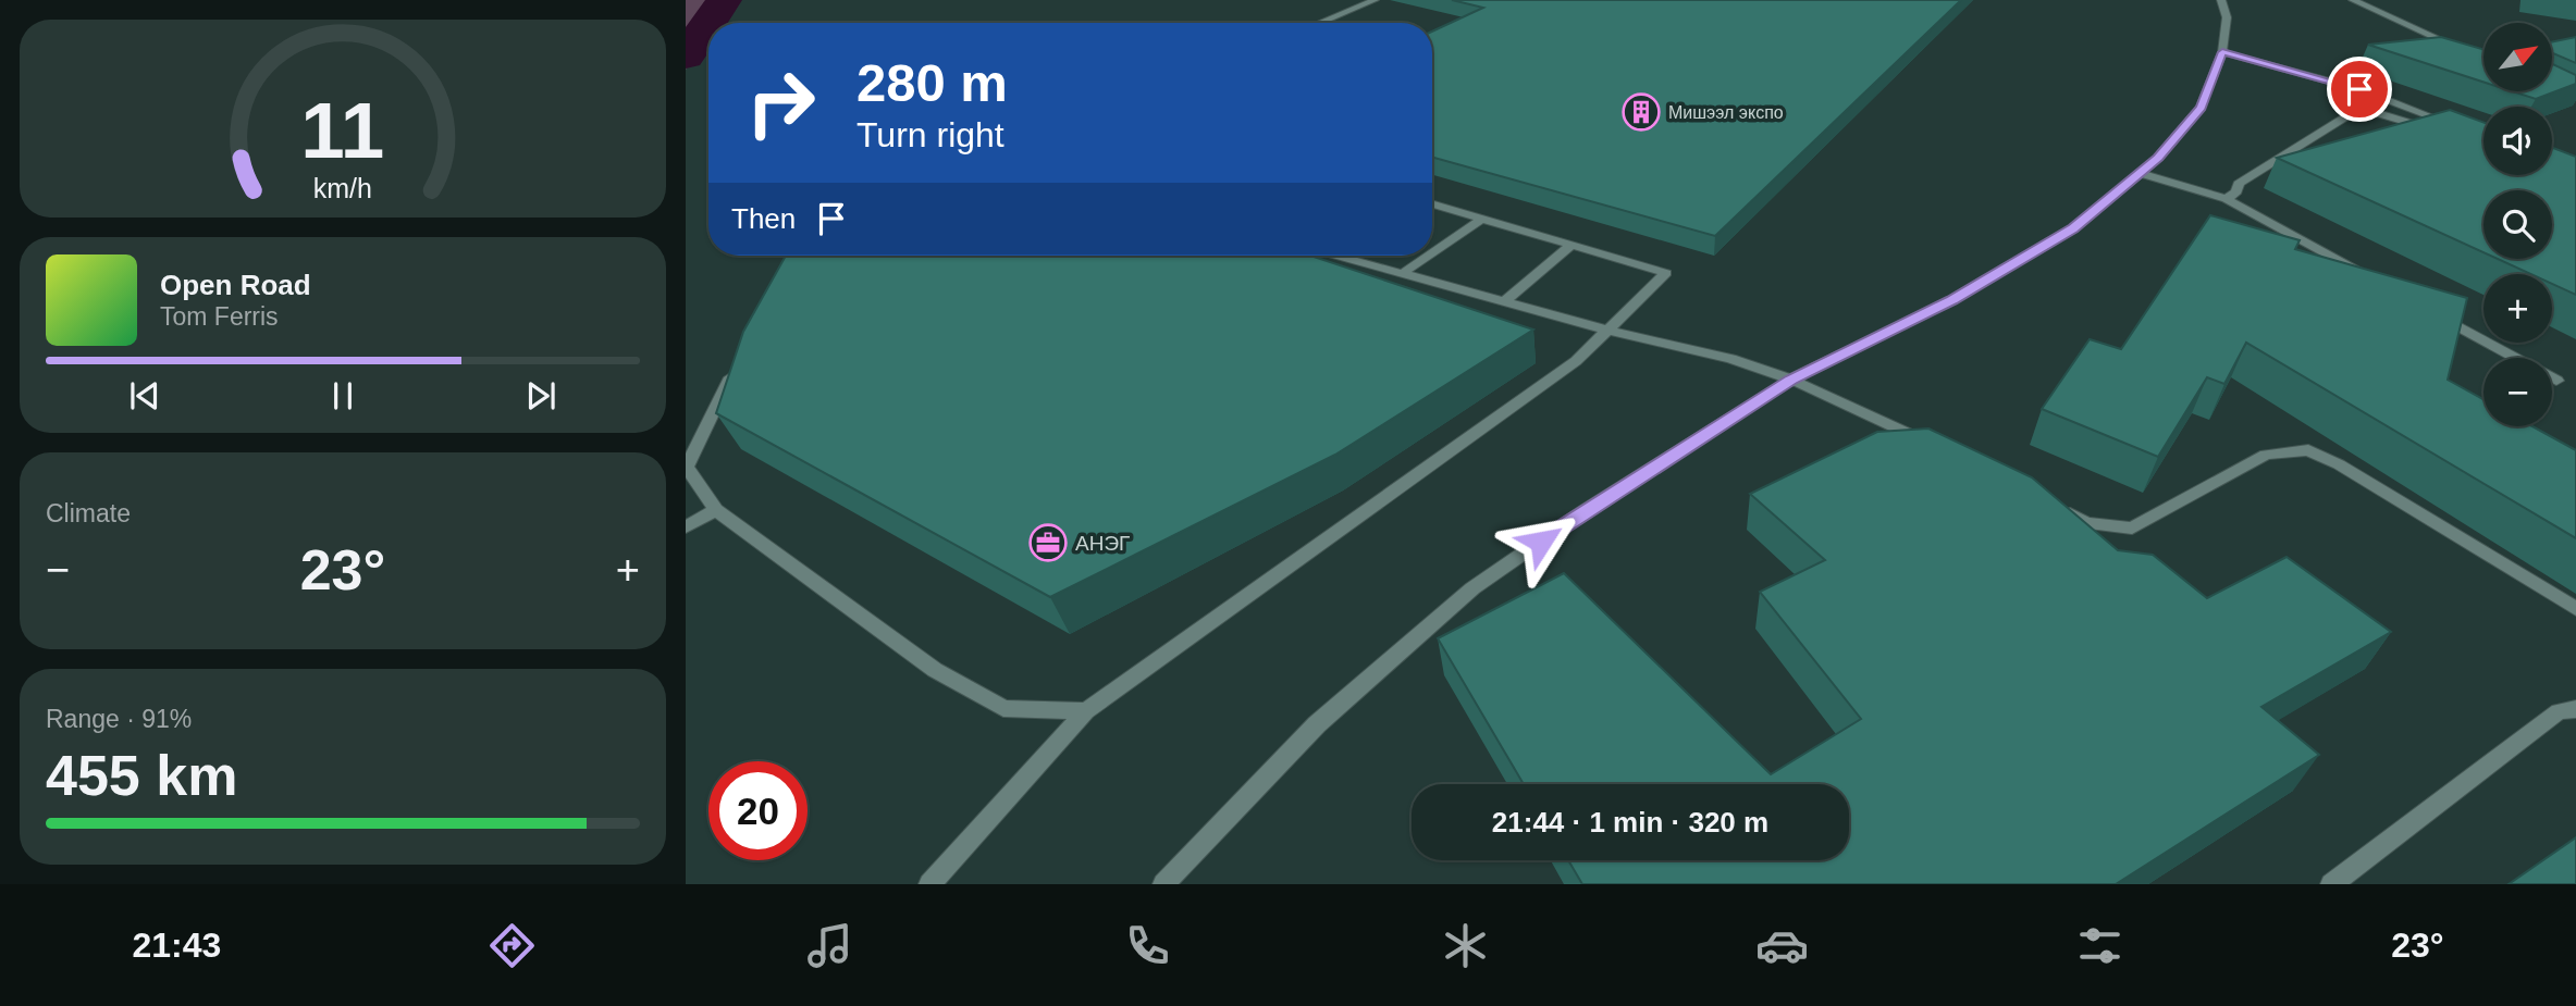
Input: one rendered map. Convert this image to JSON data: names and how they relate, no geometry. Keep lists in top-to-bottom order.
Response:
{
  "places": {
    "building": ["Мишээл экспо"],
    "office": ["АНЭГ"]
  },
  "north": "top right",
  "page": {
    "map_buttons": ["+", "−"],
    "turn": ["280 m", "Turn right"],
    "then": "Then",
    "song": ["Open Road", "Tom Ferris"],
    "tile": [
      "Climate",
      ["Range · 91%", "455 km"]
    ],
    "heat": ["−", "23°", "+"],
    "limit": "20",
    "trip": "21:44 · 1 min · 320 m",
    "tabs": ["21:43", "23°"],
    "gauge": ["11", "km/h"]
  }
}
